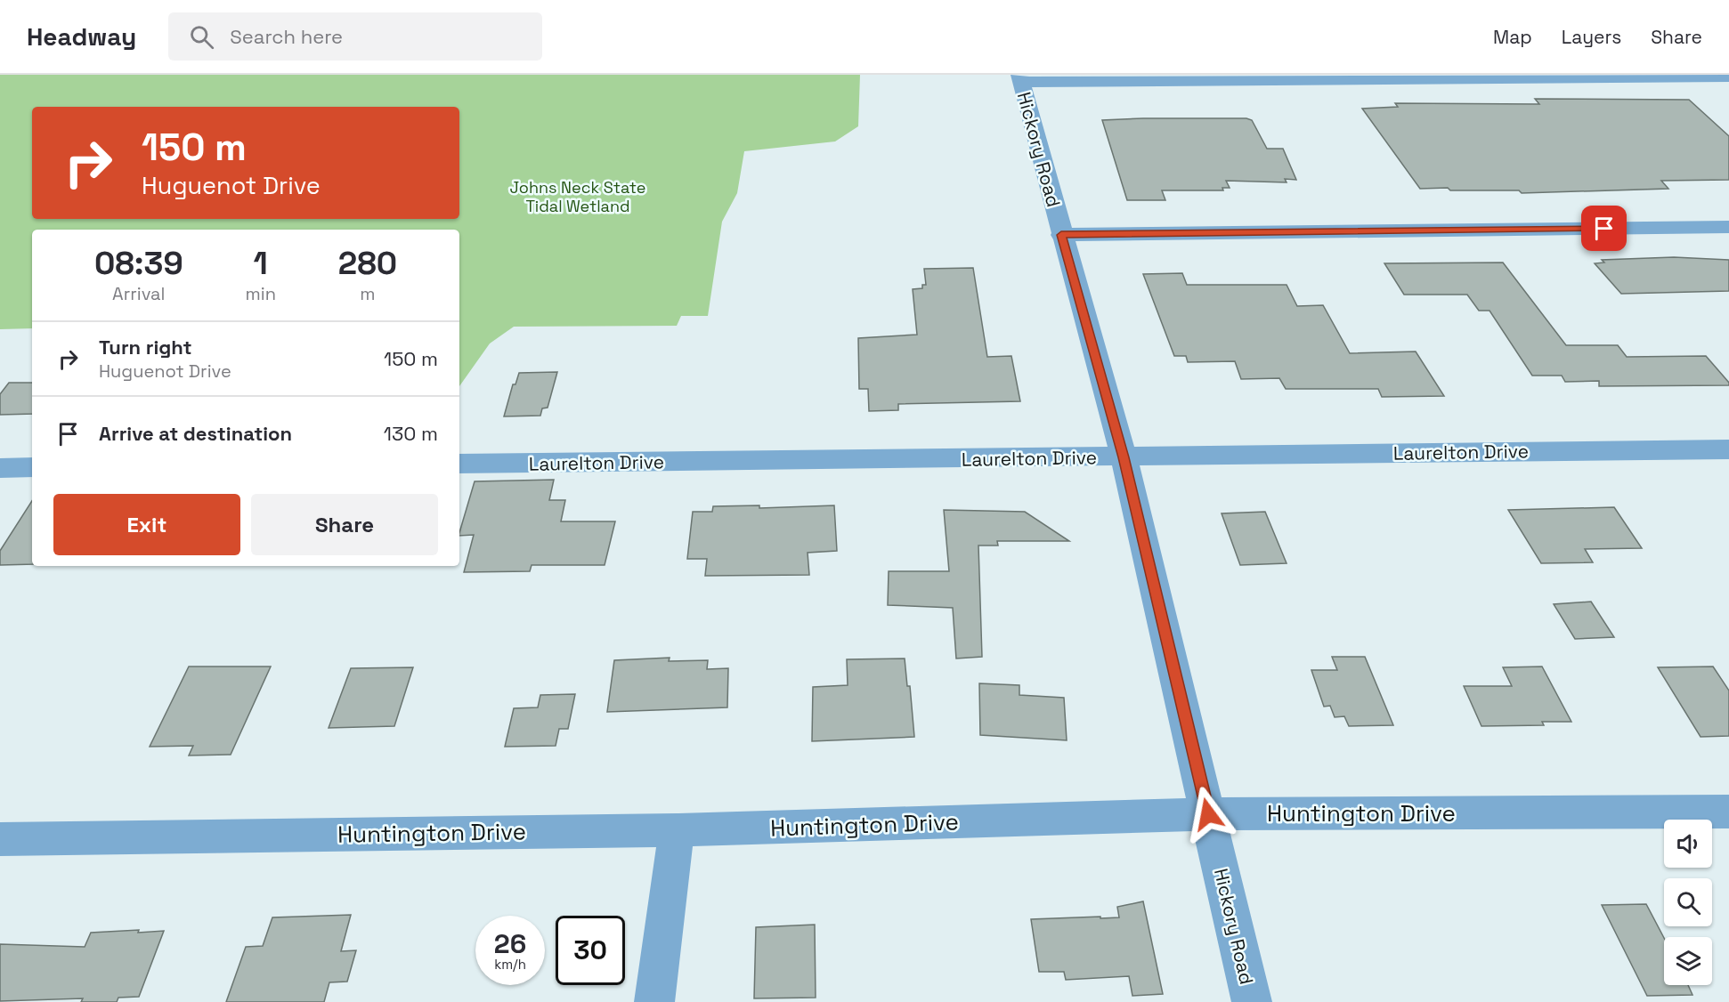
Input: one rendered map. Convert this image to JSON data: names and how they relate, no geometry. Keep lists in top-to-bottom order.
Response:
{
  "streets": {
    "street": ["Hickory Road", "Laurelton Drive", "Huntington Drive"]
  },
  "crossings": [
    ["Hickory Road", "Laurelton Drive"],
    ["Hickory Road", "Huntington Drive"]
  ],
  "parks": ["Johns Neck State Tidal Wetland"],
  "page": {
    "header": "Headway",
    "search": "Search here",
    "nav": ["Map", "Layers", "Share"],
    "turn": ["150 m", "Huguenot Drive"],
    "eta": [
      "08:39",
      "Arrival",
      "1",
      "min",
      "280",
      "m"
    ],
    "list": [
      {
        "name": "Turn right",
        "note": "Huguenot Drive",
        "value": "150 m"
      },
      {
        "name": "Arrive at destination",
        "value": "130 m"
      }
    ],
    "buttons": ["Exit", "Share"],
    "speed": "26 km/h",
    "limit": "30"
  }
}
